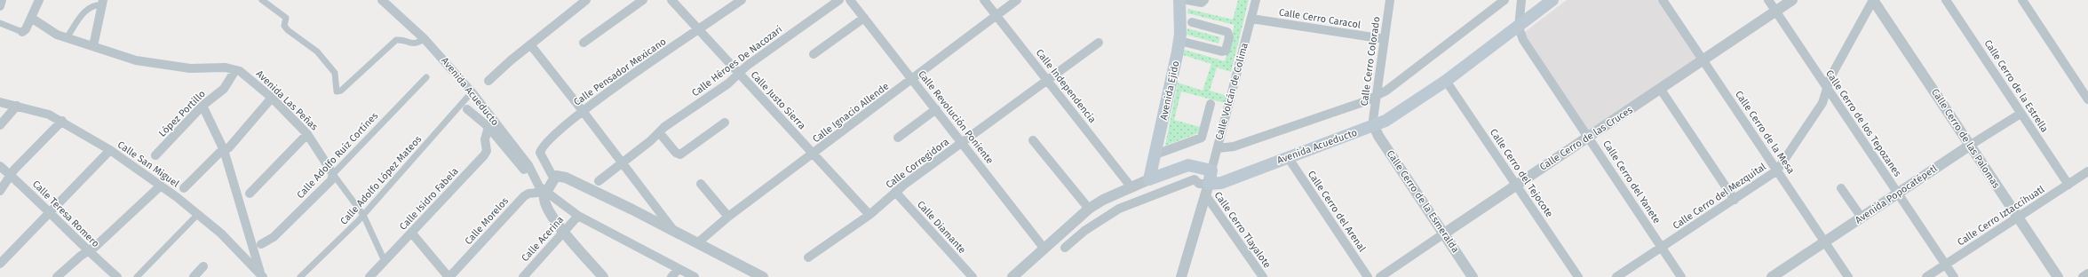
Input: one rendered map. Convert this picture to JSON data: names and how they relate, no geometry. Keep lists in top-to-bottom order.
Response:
{
  "streets": {
    "main road": ["Avenida Ejido", "Avenida Acueducto", "Calle Volcán de Colima"],
    "street": [
      "Calle Cerro Caracol",
      "Calle Héroes De Nacozari",
      "Calle Cerro Colorado",
      "Calle Pensador Mexicano",
      "Calle Independencia",
      "Calle Cerro de la Estrella",
      "Avenida Las Peñas",
      "Calle Justo Sierra",
      "Calle Ignacio Allende",
      "López Portillo",
      "Calle Revolución Poniente",
      "Calle Cerro de los Tepozanes",
      "Calle Cerro de la Mesa",
      "Calle Cerro de las Cruces",
      "Calle Cerro de las Palomas",
      "Calle Adolfo Ruíz Cortínes",
      "Calle Corregidora",
      "Calle San Miguel",
      "Calle Cerro del Tejocote",
      "Calle Adolfo López Mateos",
      "Calle Cerro del Yanete",
      "Avenida Popocatépetl",
      "Calle Cerro del Mezquital",
      "Calle Isidro Fabela",
      "Calle Cerro de la Esmeralda",
      "Calle Cerro del Arenal",
      "Calle Teresa Romero",
      "Calle Cerro Iztaccíhuatl",
      "Calle Morelos",
      "Calle Diamante",
      "Calle Cerro Tlayalote",
      "Calle Acerina"
    ]
  },
  "crossings": [
    ["Calle Cerro Caracol", "Calle Cerro Colorado"],
    ["Calle Cerro Caracol", "Calle Volcán de Colima"],
    ["Calle Héroes De Nacozari", "Calle Justo Sierra"],
    ["Calle Cerro Colorado", "Avenida Acueducto"],
    ["Calle Cerro Colorado", "Calle Cerro de la Esmeralda"],
    ["Calle Pensador Mexicano", "Calle Justo Sierra"],
    ["Calle Independencia", "Calle Ignacio Allende"],
    ["Calle Independencia", "Calle Corregidora"],
    ["Calle Cerro de la Estrella", "Avenida Popocatépetl"],
    ["Calle Cerro de la Estrella", "Calle Cerro Iztaccíhuatl"],
    ["Avenida Acueducto", "Calle Volcán de Colima"],
    ["Avenida Acueducto", "Calle Cerro del Tejocote"],
    ["Avenida Acueducto", "Calle Adolfo López Mateos"],
    ["Avenida Acueducto", "Calle Cerro del Yanete"],
    ["Avenida Acueducto", "Calle Cerro de la Esmeralda"],
    ["Avenida Acueducto", "Calle Cerro del Arenal"],
    ["Avenida Acueducto", "Calle Morelos"],
    ["Avenida Acueducto", "Calle Cerro Tlayalote"],
    ["Avenida Acueducto", "Calle Acerina"],
    ["Calle Volcán de Colima", "Calle Cerro Tlayalote"],
    ["Avenida Las Peñas", "López Portillo"],
    ["Avenida Las Peñas", "Calle Adolfo Ruíz Cortínes"],
    ["Avenida Las Peñas", "Calle Adolfo López Mateos"],
    ["Avenida Las Peñas", "Calle Isidro Fabela"],
    ["Calle Justo Sierra", "Calle Ignacio Allende"],
    ["Calle Justo Sierra", "Calle Corregidora"],
    ["Calle Ignacio Allende", "Calle Revolución Poniente"],
    ["Calle Revolución Poniente", "Calle Corregidora"],
    ["Calle Cerro de los Tepozanes", "Calle Cerro de las Cruces"],
    ["Calle Cerro de los Tepozanes", "Avenida Popocatépetl"],
    ["Calle Cerro de los Tepozanes", "Calle Cerro del Mezquital"],
    ["Calle Cerro de los Tepozanes", "Calle Cerro Iztaccíhuatl"],
    ["Calle Cerro de la Mesa", "Calle Cerro de las Cruces"],
    ["Calle Cerro de la Mesa", "Avenida Popocatépetl"],
    ["Calle Cerro de la Mesa", "Calle Cerro del Mezquital"],
    ["Calle Cerro de las Cruces", "Calle Cerro del Tejocote"],
    ["Calle Cerro de las Cruces", "Calle Cerro del Yanete"],
    ["Calle Cerro de las Cruces", "Calle Cerro de la Esmeralda"],
    ["Calle Cerro de las Palomas", "Avenida Popocatépetl"],
    ["Calle Cerro de las Palomas", "Calle Cerro del Mezquital"],
    ["Calle Cerro de las Palomas", "Calle Cerro Iztaccíhuatl"],
    ["Calle Corregidora", "Calle Diamante"],
    ["Calle Cerro del Yanete", "Calle Cerro del Mezquital"]
  ]
}
